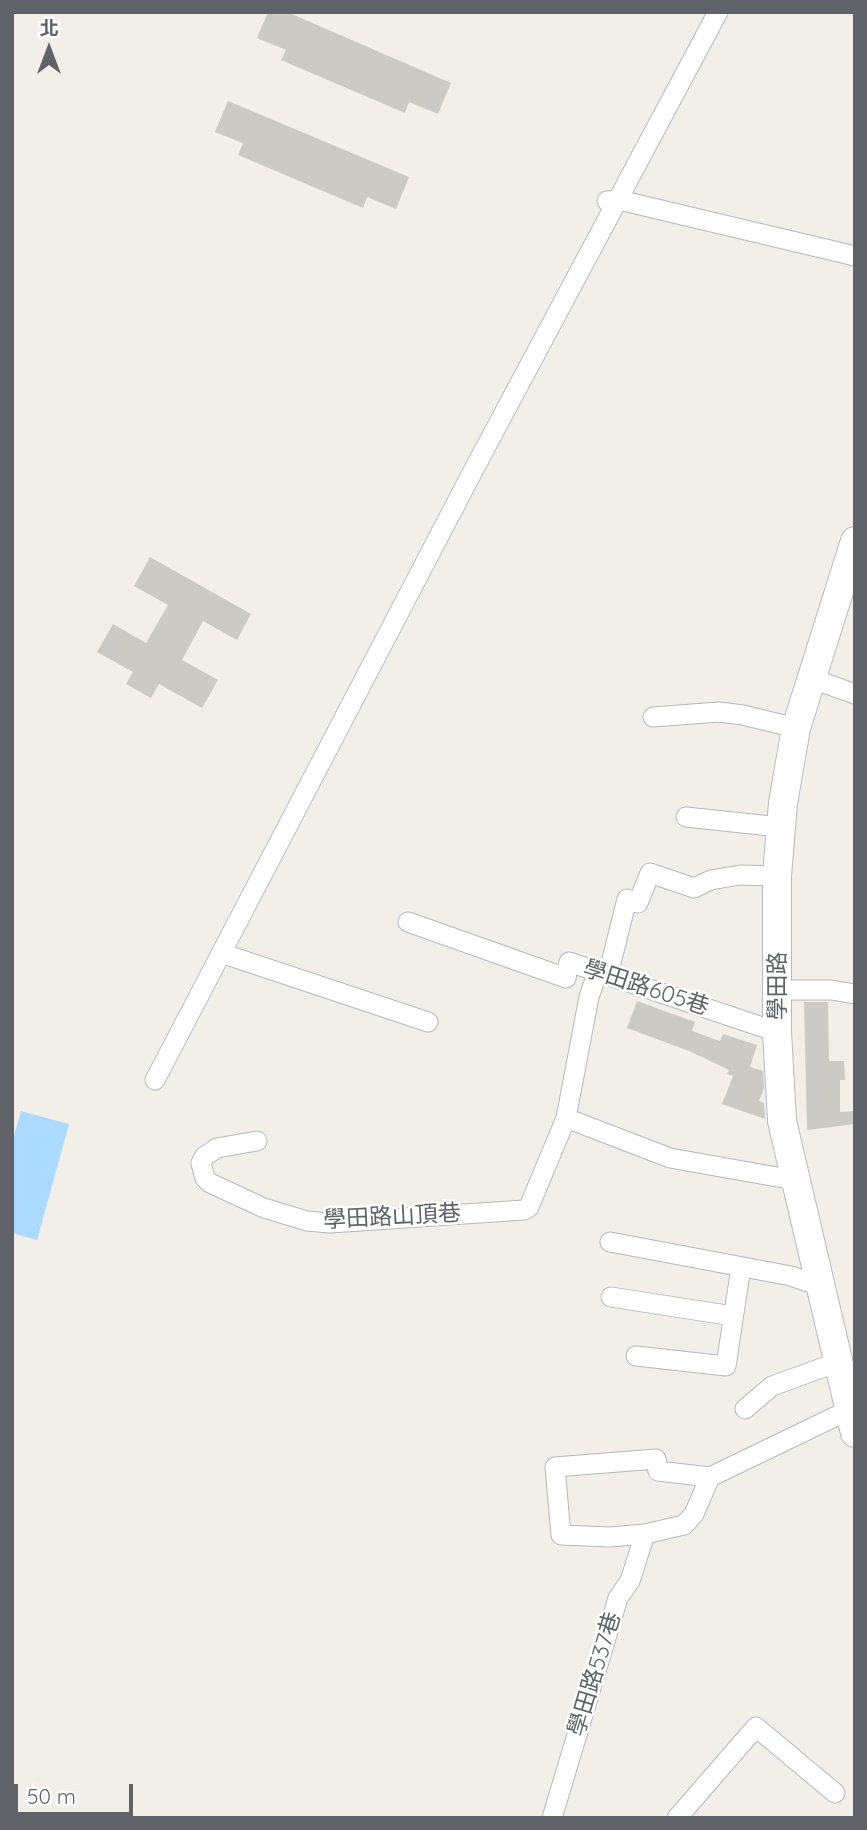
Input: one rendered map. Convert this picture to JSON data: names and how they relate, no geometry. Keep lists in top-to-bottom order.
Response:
{
  "streets": {
    "main road": ["學田路"],
    "street": ["學田路605巷", "學田路山頂巷", "學田路537巷"]
  },
  "crossings": [
    ["學田路", "學田路605巷"],
    ["學田路", "學田路山頂巷"],
    ["學田路605巷", "學田路山頂巷"]
  ],
  "scale_bar": "50 m",
  "north": "top"
}
